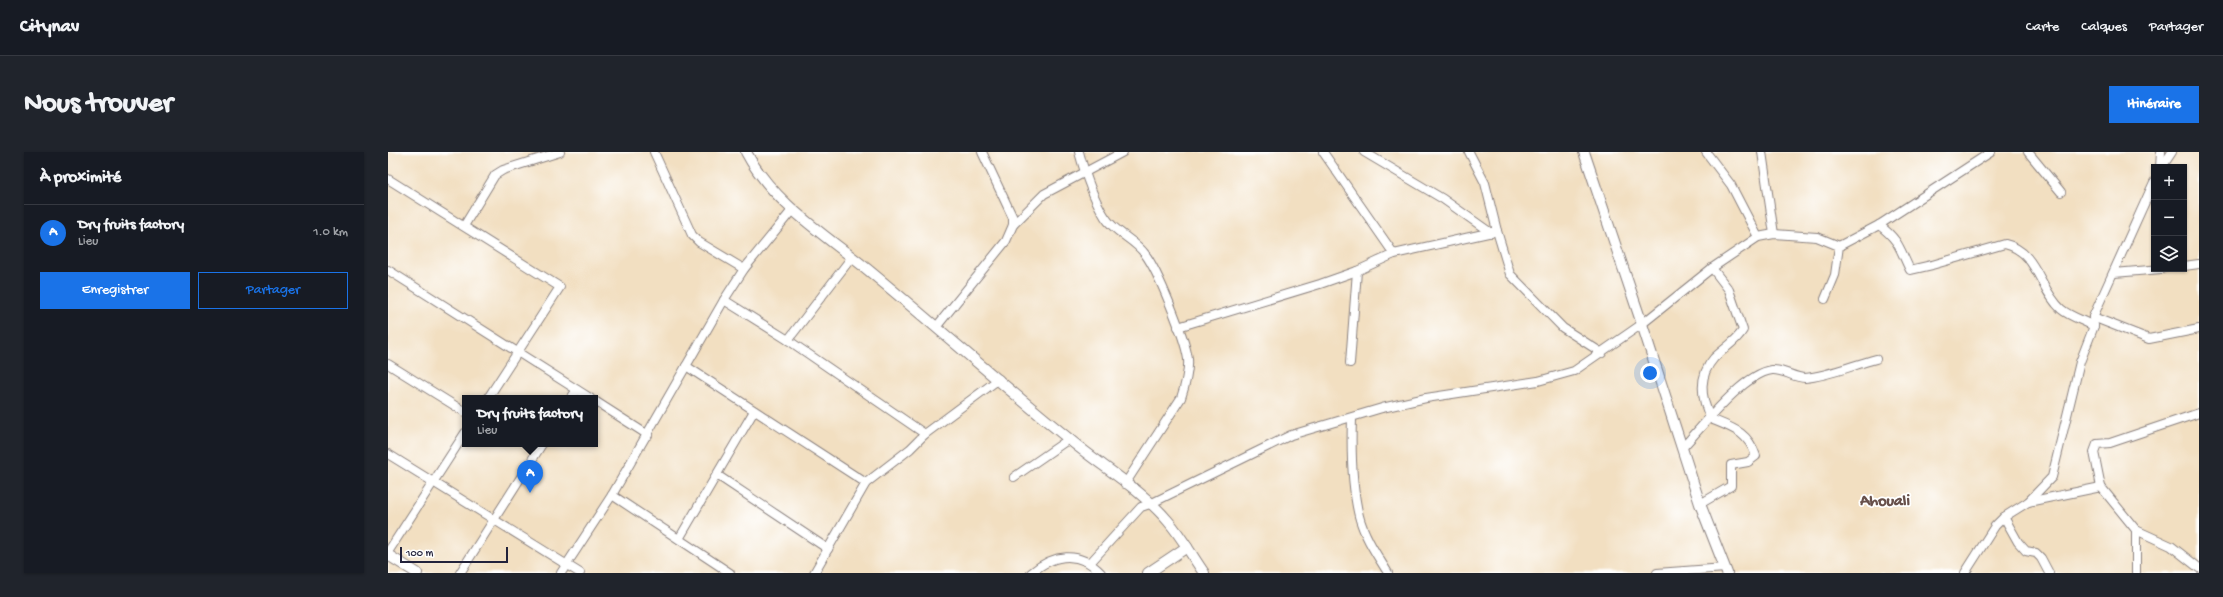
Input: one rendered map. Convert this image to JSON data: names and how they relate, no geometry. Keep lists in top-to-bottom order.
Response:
{
  "districts": ["Ahouali"],
  "scale_bar": "100 m",
  "page": {
    "header": "Citynav",
    "nav": ["Carte", "Calques", "Partager"],
    "buttons": [
      "Itinéraire",
      ["Enregistrer", "Partager"]
    ],
    "title": "Nous trouver",
    "heading": "À proximité",
    "map_buttons": ["+", "−"],
    "list": [
      {
        "mark": "A",
        "name": "Dry fruits factory",
        "note": "Lieu",
        "value": "1.0 km"
      }
    ],
    "popup": ["Dry fruits factory", "Lieu"],
    "pins": "A",
    "scale": "100 m"
  }
}
